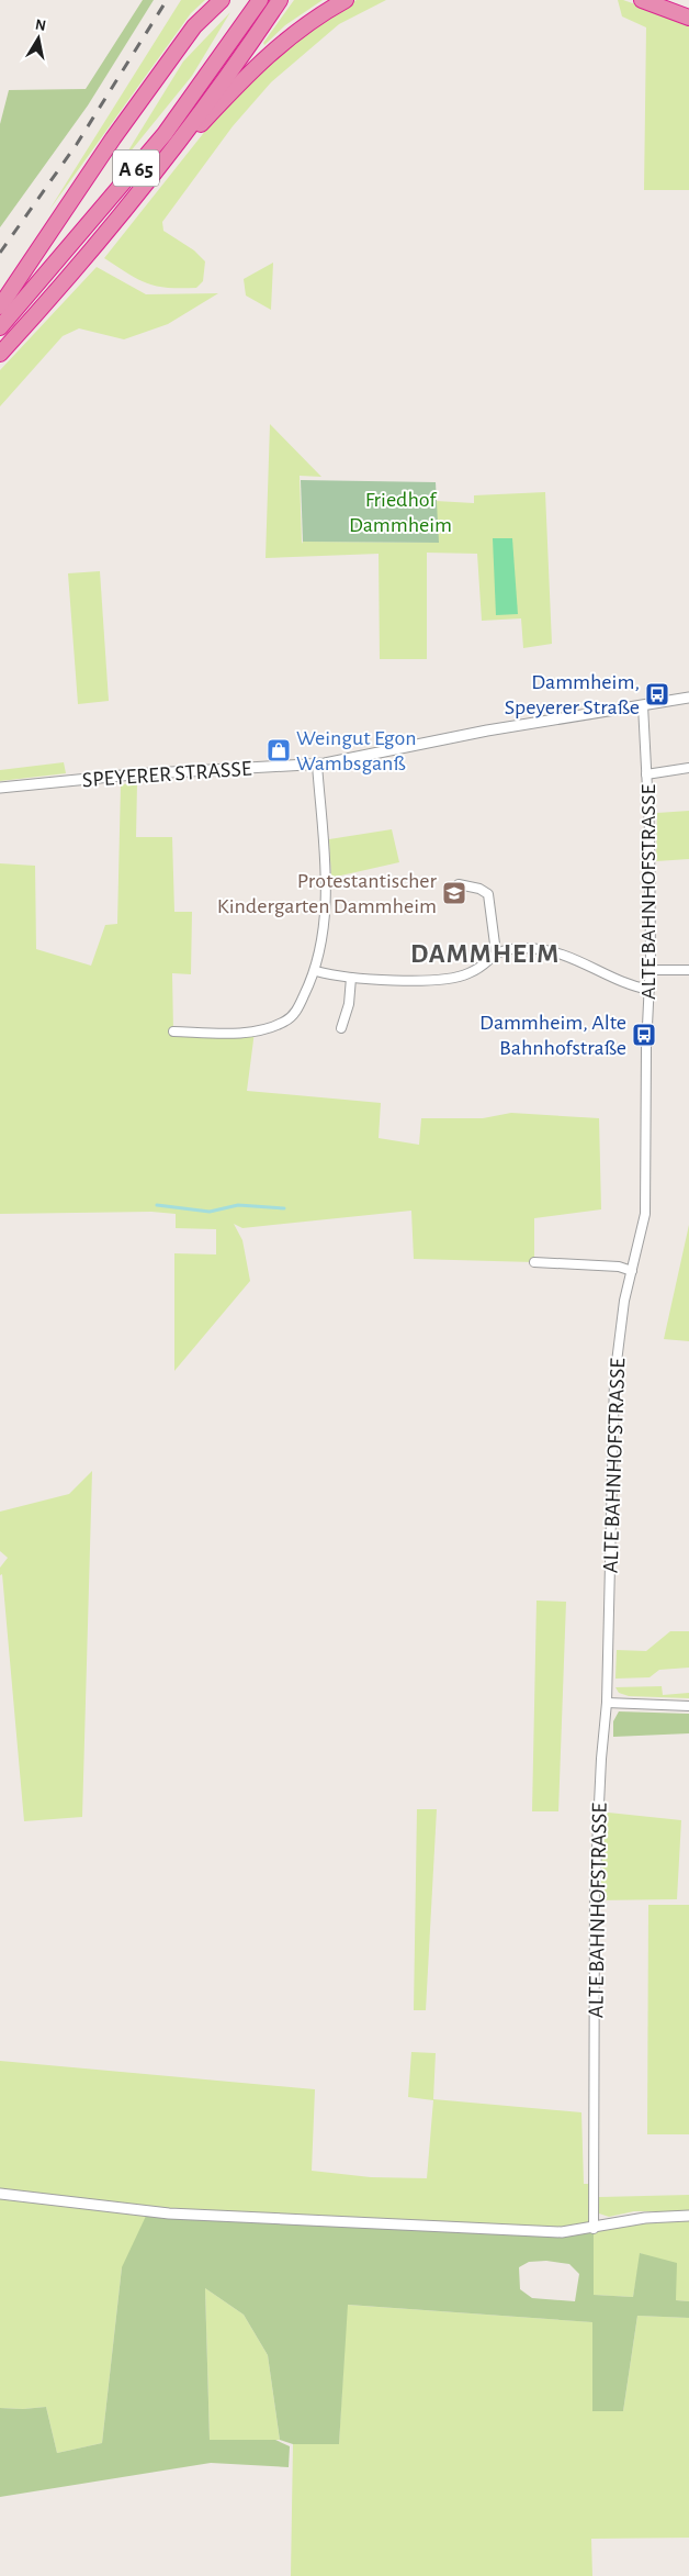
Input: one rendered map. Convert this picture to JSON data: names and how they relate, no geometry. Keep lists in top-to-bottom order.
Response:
{
  "streets": {
    "highway": ["A 65"],
    "street": ["SPEYERER STRASSE", "ALTE BAHNHOFSTRASSE"]
  },
  "crossings": [
    ["SPEYERER STRASSE", "ALTE BAHNHOFSTRASSE"]
  ],
  "districts": ["DAMMHEIM"],
  "parks": ["Friedhof Dammheim"],
  "places": {
    "bus stop": ["Dammheim, Speyerer Straße", "Dammheim, Alte Bahnhofstraße"],
    "shop": ["Weingut Egon Wambsganß"],
    "school or university": ["Protestantischer Kindergarten Dammheim"]
  },
  "north": "top"
}
